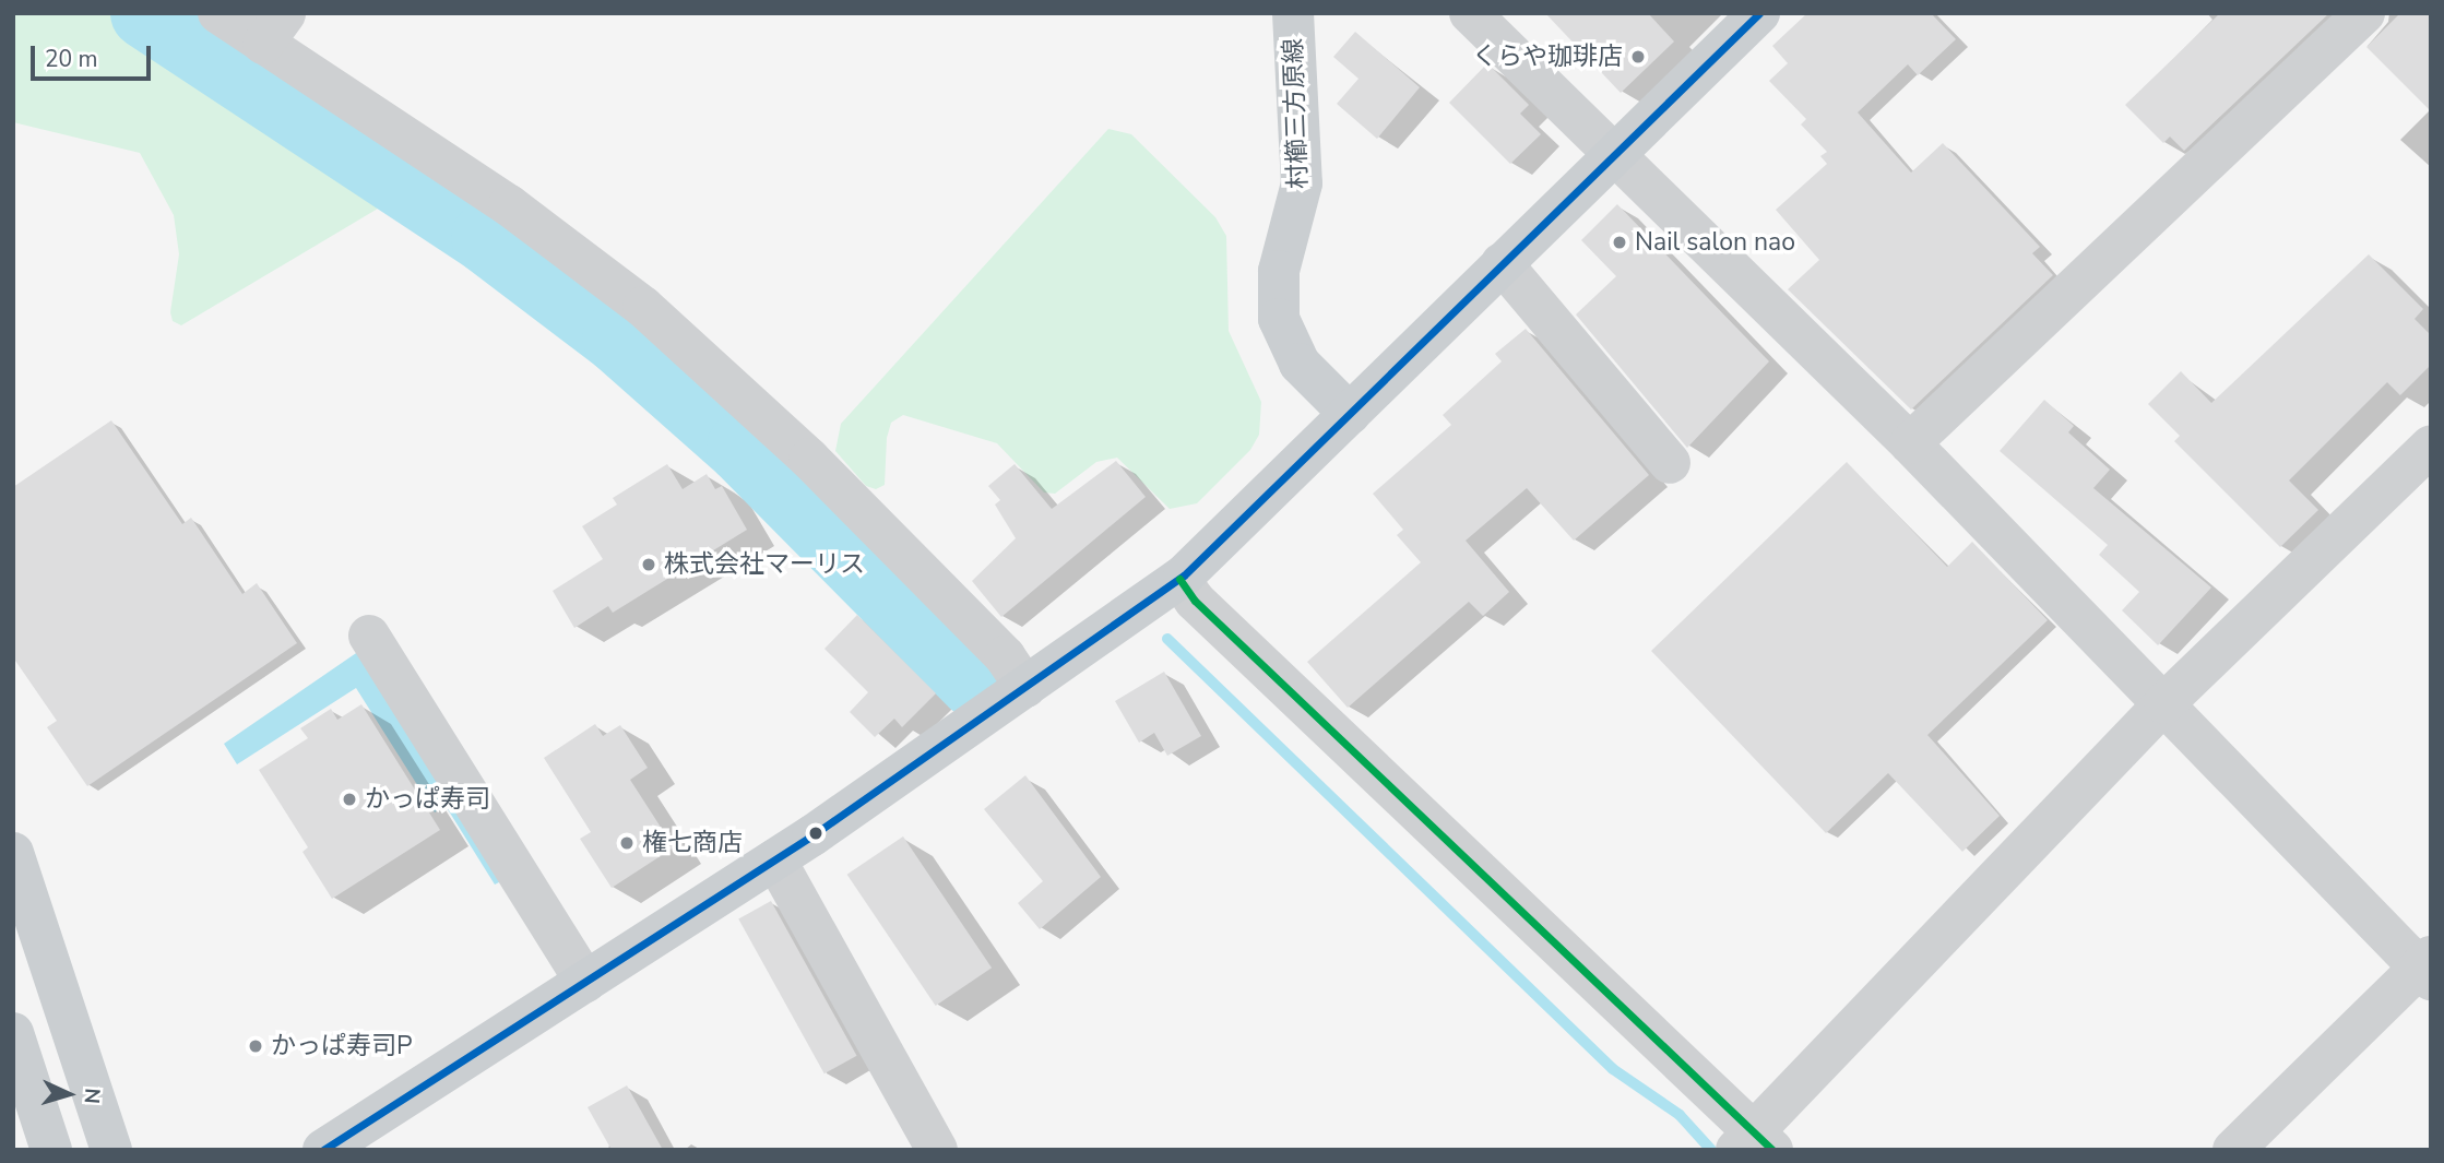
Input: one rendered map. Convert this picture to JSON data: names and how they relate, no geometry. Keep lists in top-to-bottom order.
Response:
{
  "streets": {
    "main road": ["村櫛三方原線"]
  },
  "places": [
    "くらや珈琲店",
    "Nail salon nao",
    "株式会社マーリス",
    "かっぱ寿司",
    "権七商店",
    "かっぱ寿司P"
  ],
  "scale_bar": "20 m",
  "north": "right"
}
